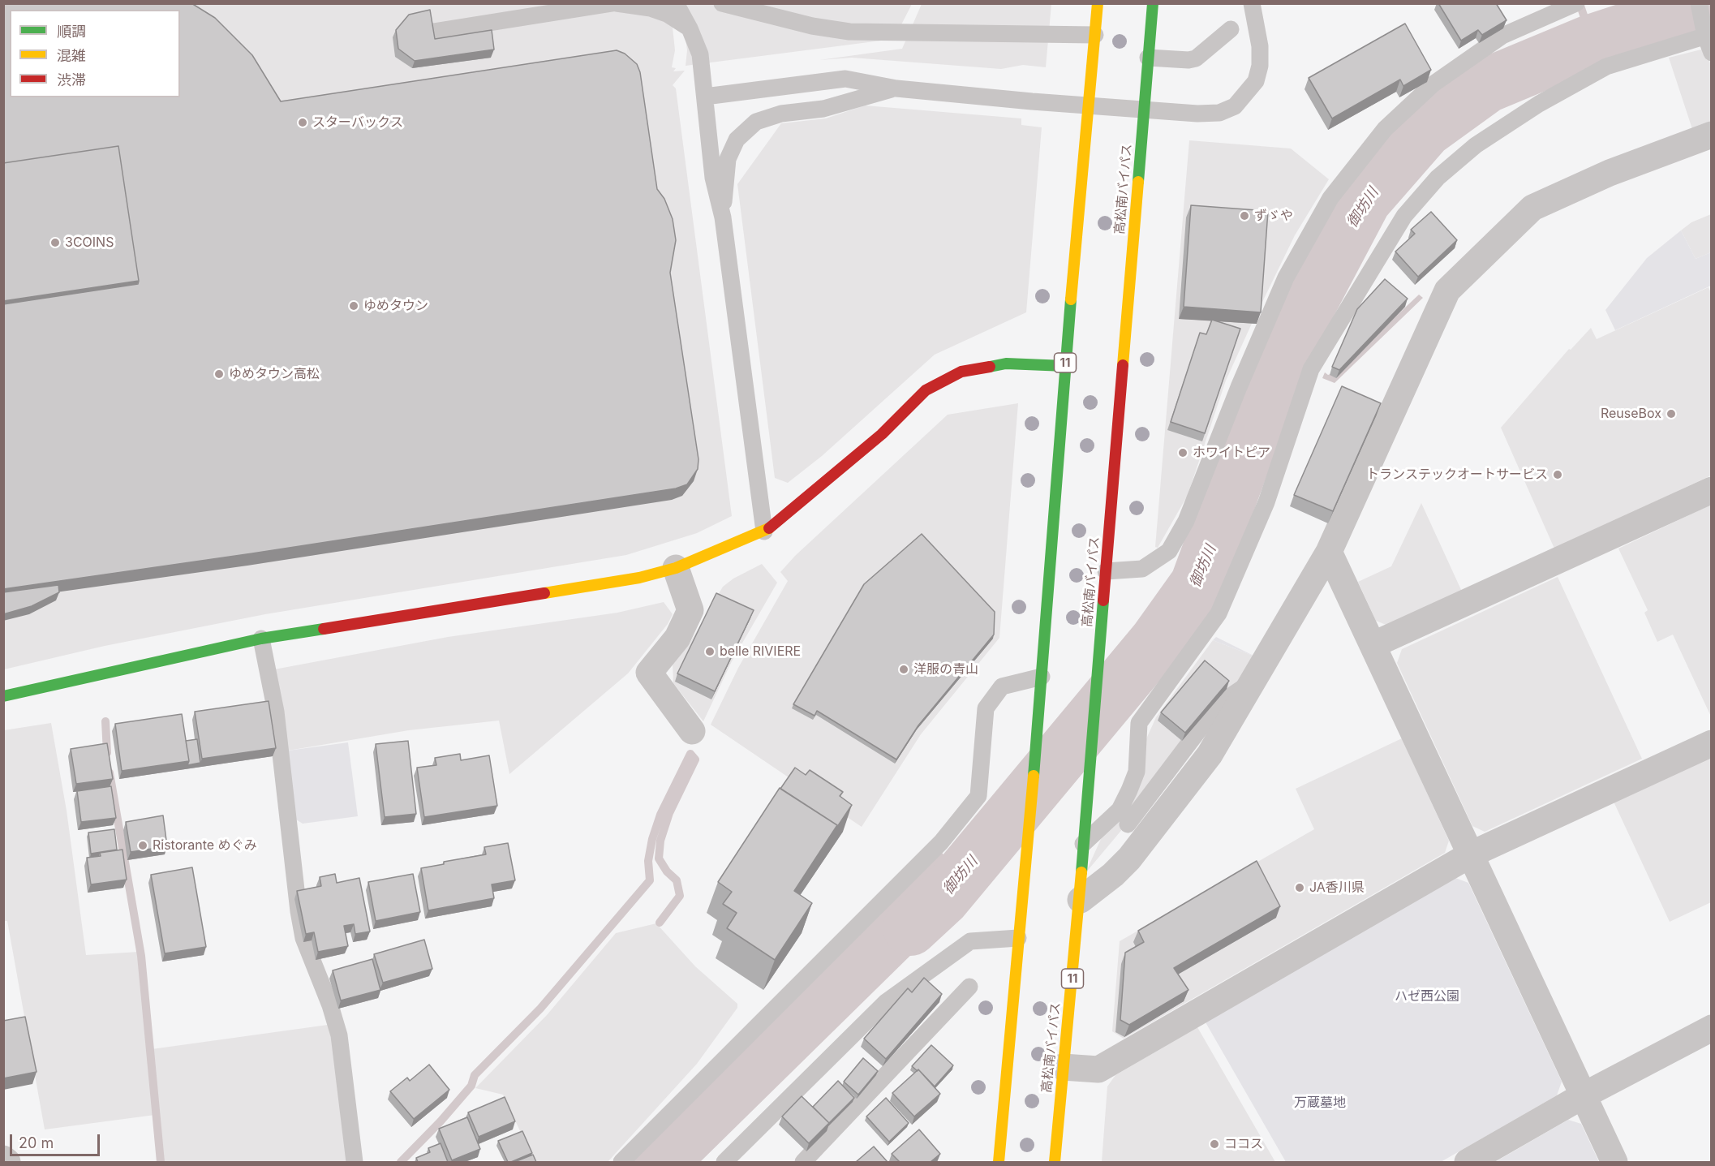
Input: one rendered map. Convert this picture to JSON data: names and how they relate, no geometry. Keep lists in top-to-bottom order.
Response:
{
  "streets": {
    "main road": ["高松南バイパス", "11"]
  },
  "water": ["御坊川"],
  "parks": ["ハゼ西公園", "万蔵墓地"],
  "places": [
    "スターバックス",
    "ずゞや",
    "3COINS",
    "ゆめタウン",
    "ゆめタウン高松",
    "ReuseBox",
    "ホワイトピア",
    "トランステックオートサービス",
    "belle RIVIERE",
    "洋服の青山",
    "Ristorante めぐみ",
    "JA香川県",
    "ココス"
  ],
  "legend": ["順調", "混雑", "渋滞"],
  "scale_bar": "20 m"
}
